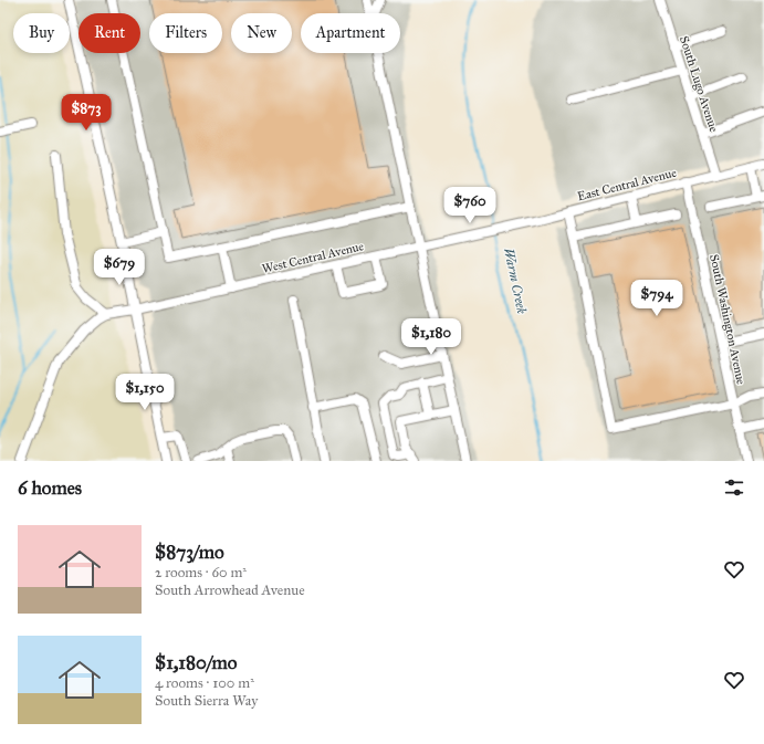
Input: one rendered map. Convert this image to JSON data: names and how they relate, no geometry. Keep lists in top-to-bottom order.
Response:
{
  "streets": {
    "street": [
      "South Lugo Avenue",
      "East Central Avenue",
      "West Central Avenue",
      "South Washington Avenue"
    ]
  },
  "crossings": [
    ["South Lugo Avenue", "East Central Avenue"],
    ["East Central Avenue", "West Central Avenue"],
    ["East Central Avenue", "South Washington Avenue"]
  ],
  "water": ["Warm Creek"],
  "page": {
    "chip": [
      "Buy",
      "Rent",
      "Filters",
      "New",
      "Apartment"
    ],
    "price": [
      "$873",
      "$760",
      "$679",
      "$794",
      "$1,180",
      "$1,150"
    ],
    "heading": "6 homes",
    "list": [
      {
        "name": "$873/mo",
        "note": "2 rooms · 60 m² · South Arrowhead Avenue"
      },
      {
        "name": "$1,180/mo",
        "note": "4 rooms · 100 m² · South Sierra Way"
      }
    ]
  }
}
